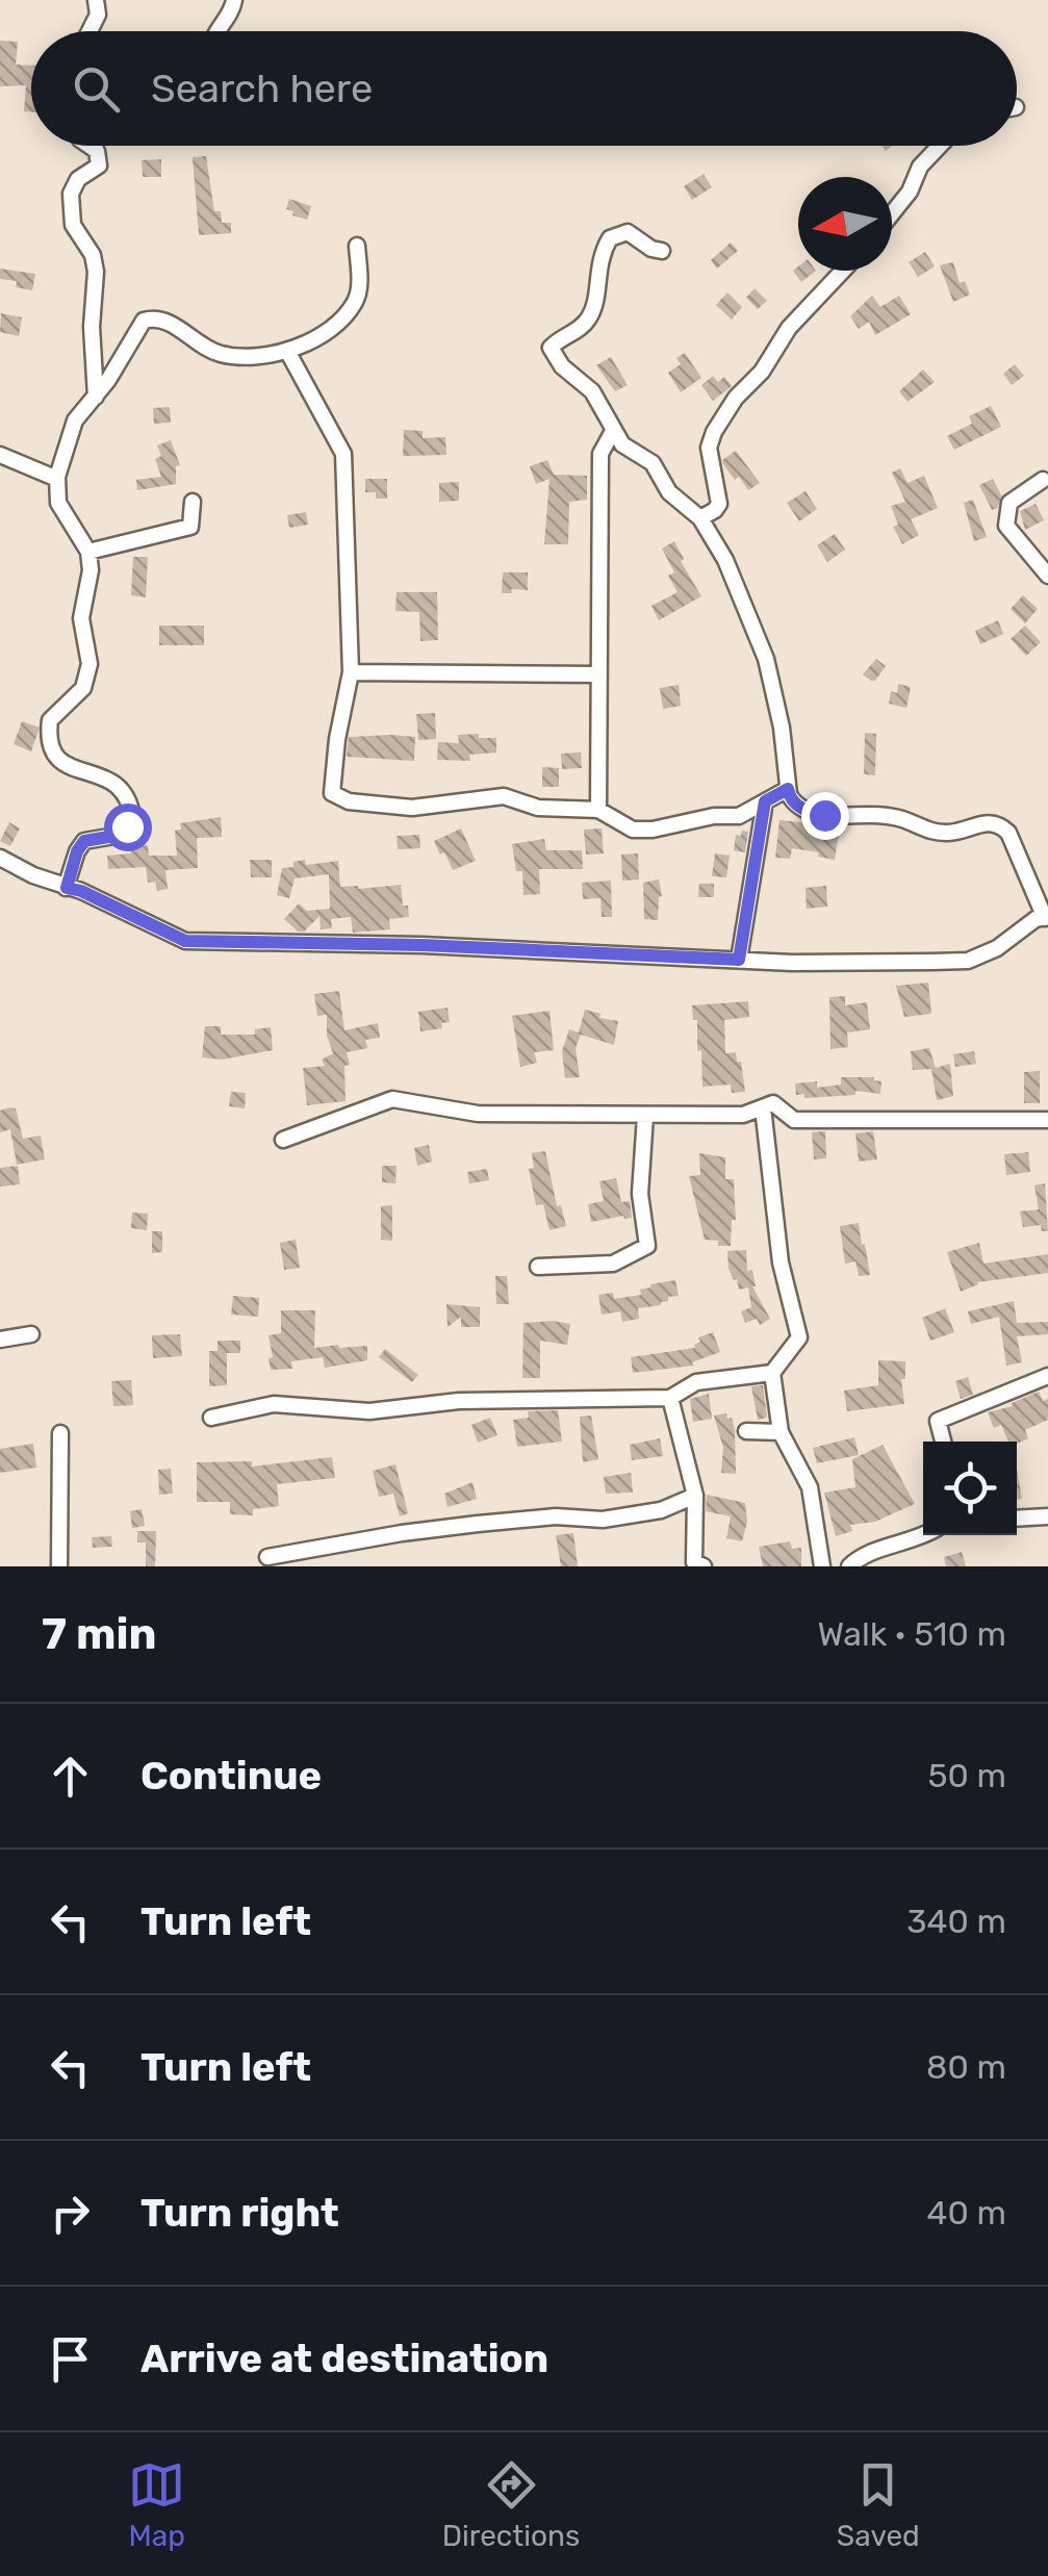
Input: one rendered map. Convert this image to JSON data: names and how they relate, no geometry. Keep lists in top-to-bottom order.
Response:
{
  "north": "left",
  "page": {
    "search": "Search here",
    "heading": ["7 min", "Walk · 510 m"],
    "list": [
      ["Continue", "50 m"],
      ["Turn left", "340 m"],
      ["Turn left", "80 m"],
      ["Turn right", "40 m"],
      "Arrive at destination"
    ],
    "nav": ["Map", "Directions", "Saved"]
  }
}
